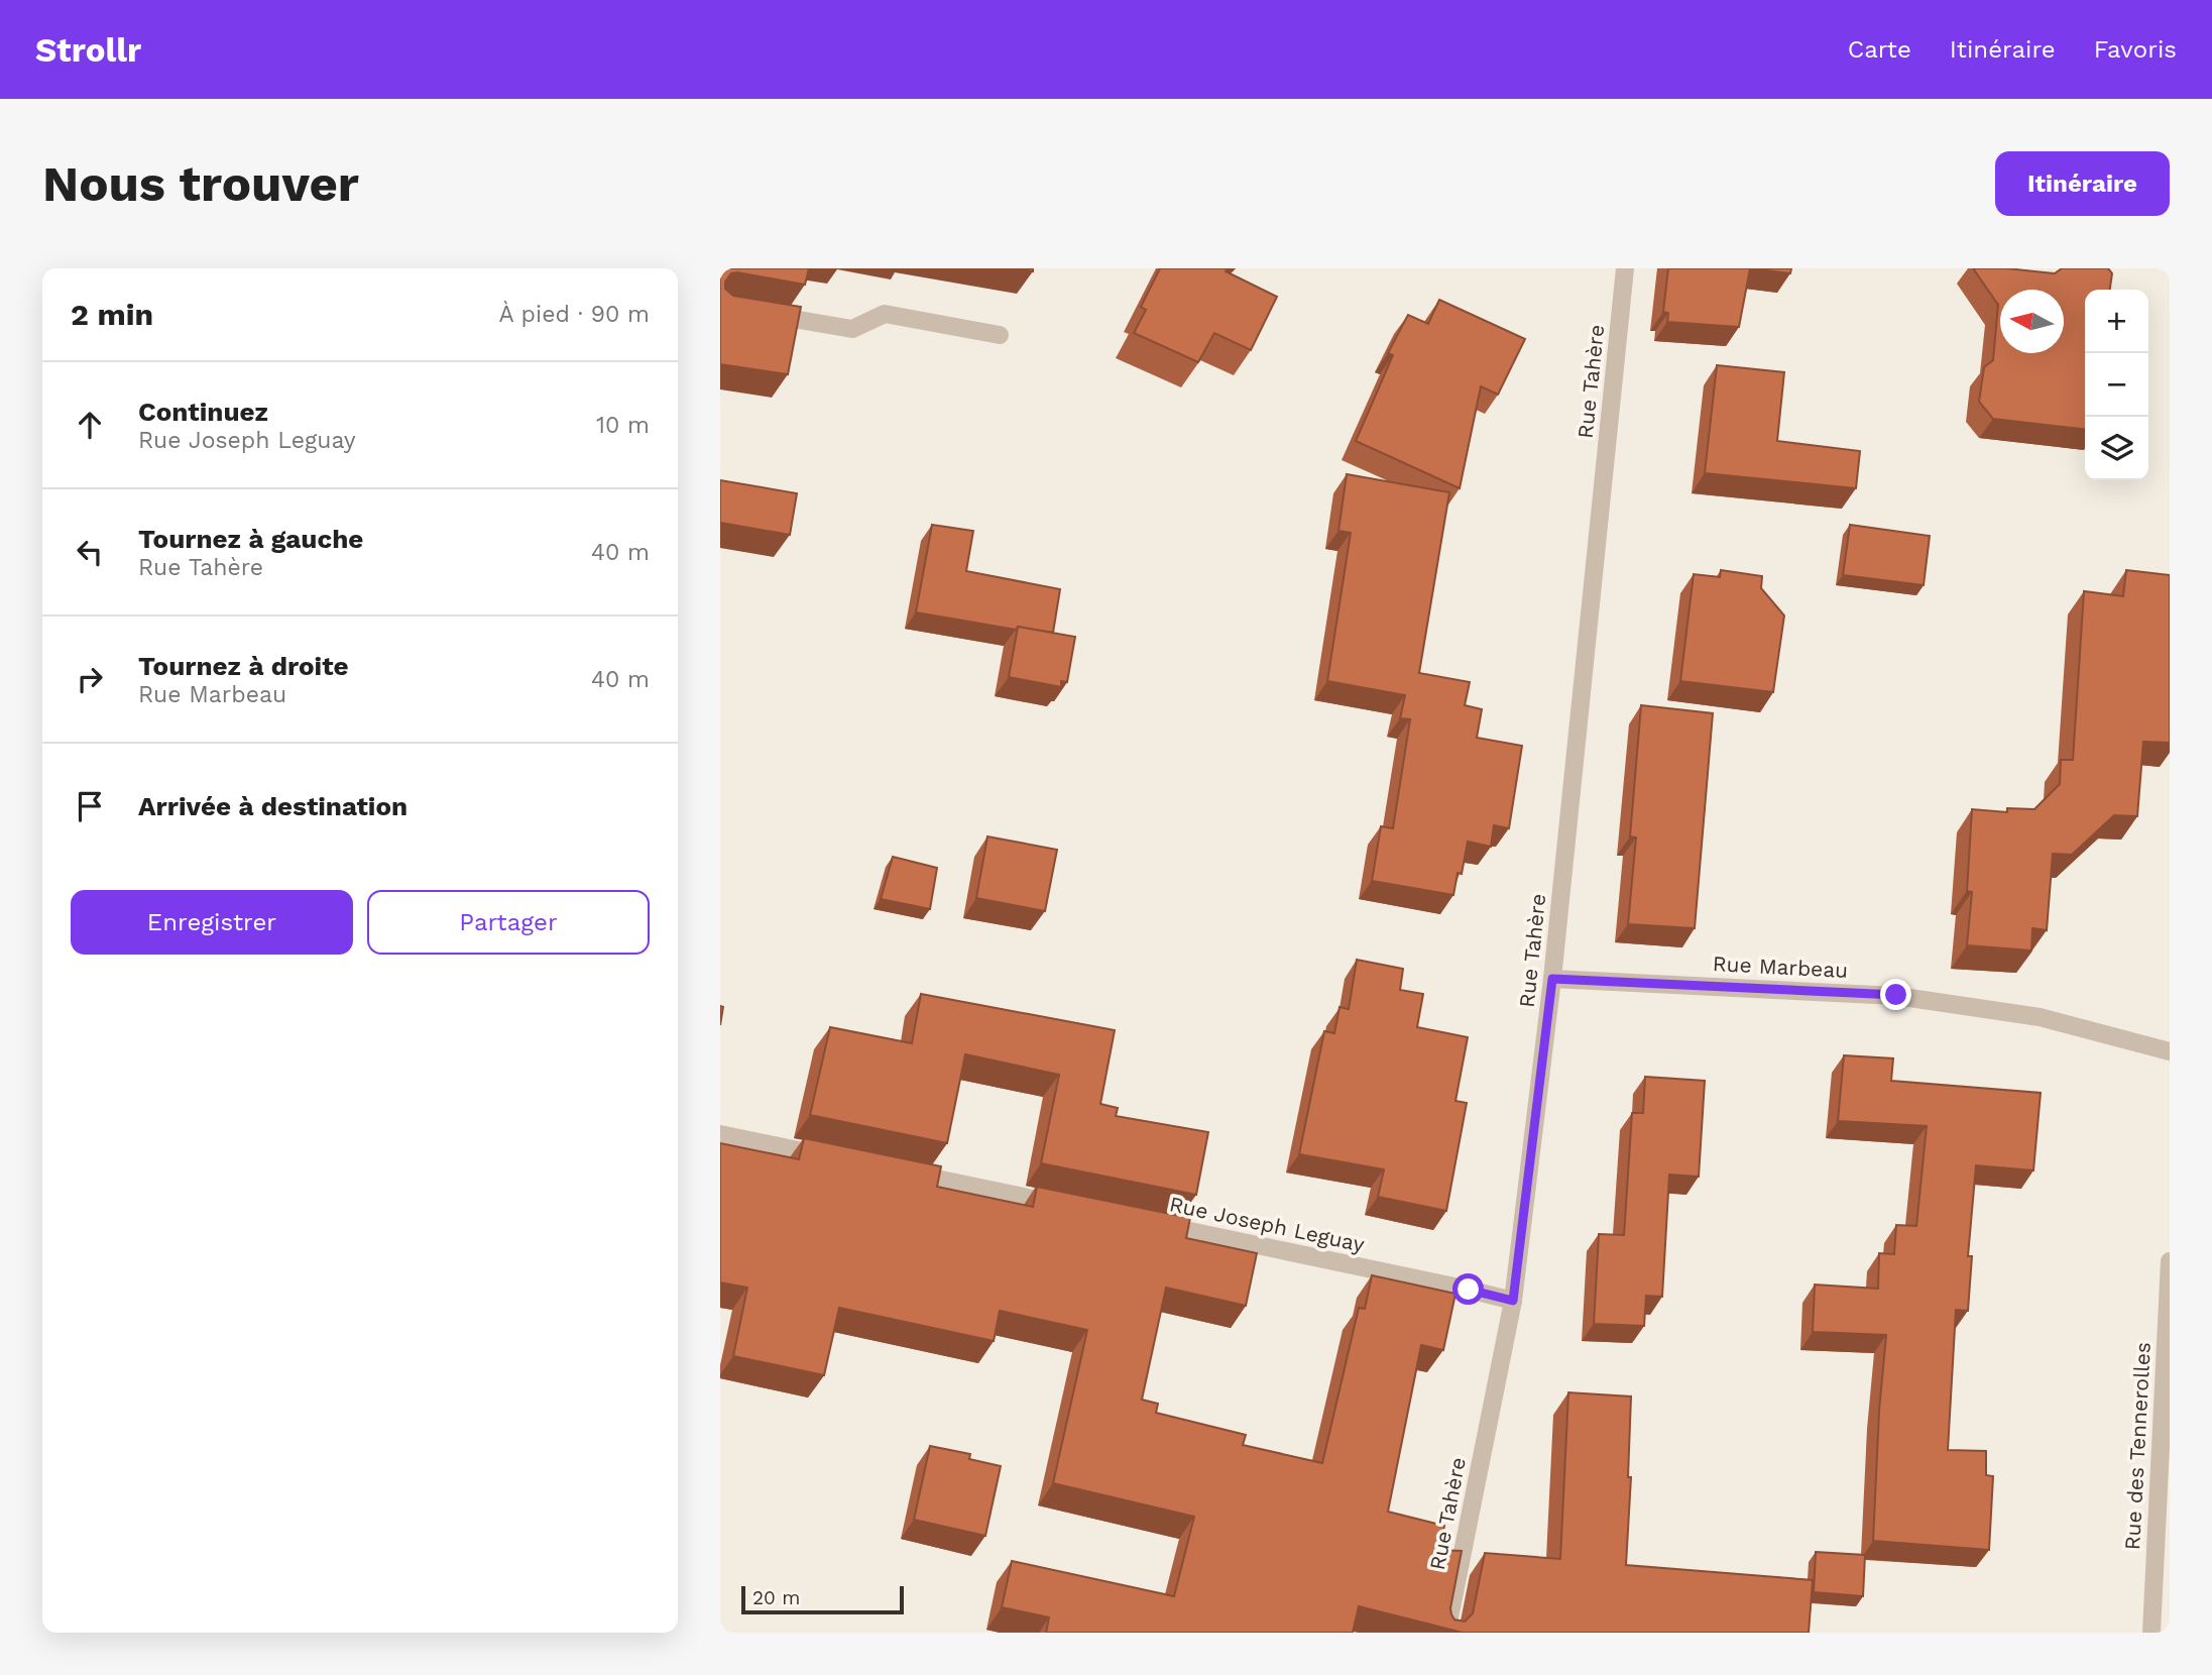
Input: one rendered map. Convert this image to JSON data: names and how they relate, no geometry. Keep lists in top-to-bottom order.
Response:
{
  "streets": {
    "street": [
      "Rue Tahère",
      "Rue Marbeau",
      "Rue Joseph Leguay",
      "Rue des Tennerolles"
    ]
  },
  "crossings": [
    ["Rue Tahère", "Rue Marbeau"],
    ["Rue Tahère", "Rue Joseph Leguay"]
  ],
  "scale_bar": "20 m",
  "north": "left",
  "page": {
    "header": "Strollr",
    "nav": ["Carte", "Itinéraire", "Favoris"],
    "buttons": [
      "Itinéraire",
      ["Enregistrer", "Partager"]
    ],
    "title": "Nous trouver",
    "heading": ["2 min", "À pied · 90 m"],
    "map_buttons": ["+", "−"],
    "list": [
      ["Continuez", "Rue Joseph Leguay", "10 m"],
      ["Tournez à gauche", "Rue Tahère", "40 m"],
      ["Tournez à droite", "Rue Marbeau", "40 m"],
      "Arrivée à destination"
    ],
    "scale": "20 m"
  }
}
